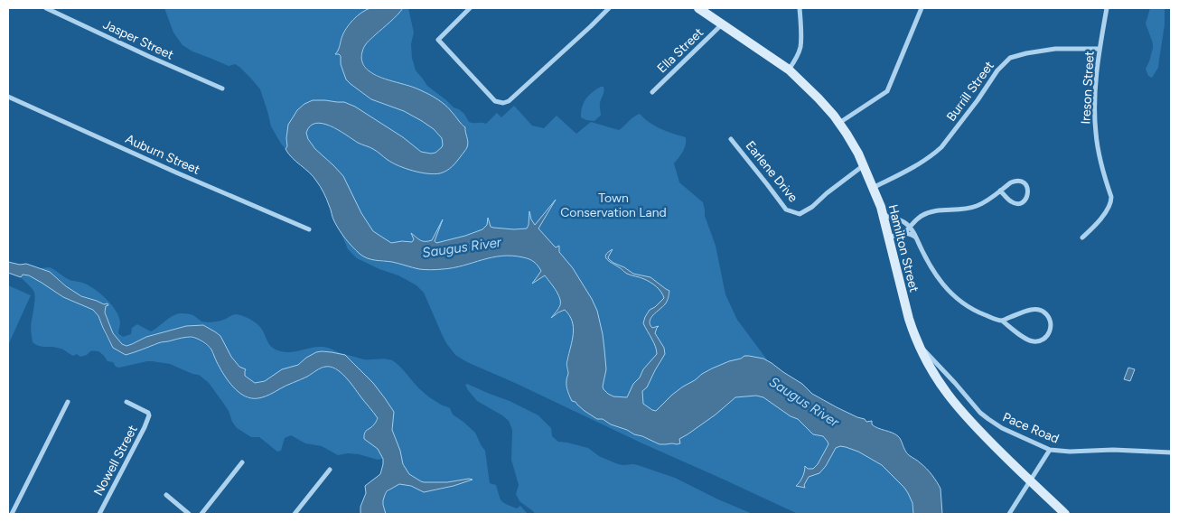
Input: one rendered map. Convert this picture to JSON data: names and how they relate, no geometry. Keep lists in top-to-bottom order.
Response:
{
  "streets": {
    "main road": ["Hamilton Street"],
    "street": [
      "Jasper Street",
      "Ella Street",
      "Ireson Street",
      "Burrill Street",
      "Auburn Street",
      "Earlene Drive",
      "Pace Road",
      "Nowell Street"
    ]
  },
  "crossings": [
    ["Ella Street", "Hamilton Street"],
    ["Ireson Street", "Burrill Street"],
    ["Burrill Street", "Hamilton Street"],
    ["Earlene Drive", "Hamilton Street"],
    ["Hamilton Street", "Pace Road"]
  ],
  "water": ["Saugus River"],
  "parks": ["Town Conservation Land"]
}
